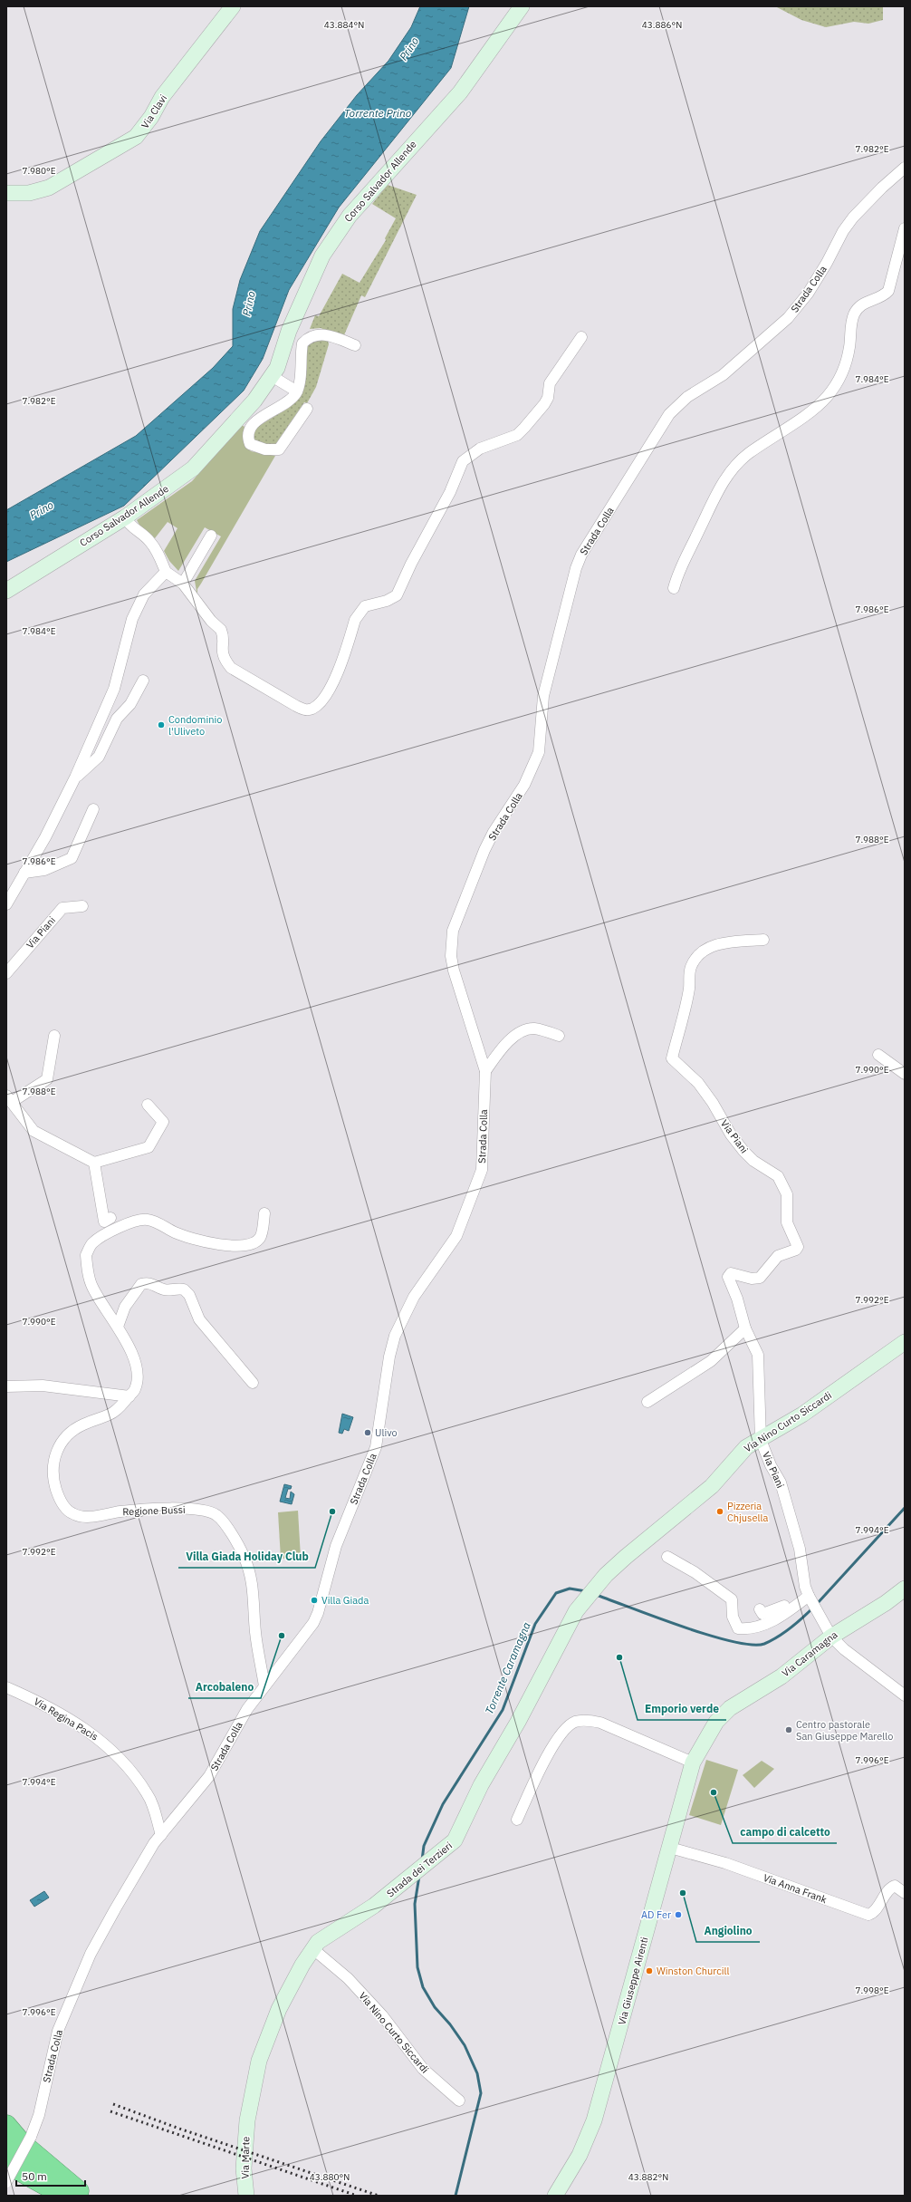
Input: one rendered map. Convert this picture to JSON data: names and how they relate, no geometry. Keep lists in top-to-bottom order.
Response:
{
  "streets": {
    "street": [
      "Via Clavi",
      "Corso Salvador Allende",
      "Strada Colla",
      "Via Piani",
      "Via Nino Curto Siccardi",
      "Regione Bussi",
      "Via Caramagna",
      "Via Regina Pacis",
      "Strada dei Terzieri",
      "Via Anna Frank",
      "Via Giuseppe Airenti",
      "Via Marte"
    ]
  },
  "crossings": [
    ["Strada Colla", "Regione Bussi"],
    ["Strada Colla", "Via Regina Pacis"],
    ["Via Piani", "Via Nino Curto Siccardi"],
    ["Via Piani", "Via Caramagna"],
    ["Via Nino Curto Siccardi", "Strada dei Terzieri"],
    ["Via Caramagna", "Via Giuseppe Airenti"],
    ["Strada dei Terzieri", "Via Marte"],
    ["Via Anna Frank", "Via Giuseppe Airenti"]
  ],
  "water": ["Prino", "Torrente Prino", "Torrente Caramagna"],
  "places": [
    "Condominio l'Uliveto",
    "Ulivo",
    "Villa Giada Holiday Club",
    "Pizzeria Chjusella",
    "Villa Giada",
    "Arcobaleno",
    "Emporio verde",
    "Centro pastorale San Giuseppe Marello",
    "campo di calcetto",
    "Angiolino",
    "AD Fer",
    "Winston Churcill"
  ],
  "scale_bar": "50 m",
  "coordinates": [
    "43.884°N",
    "43.886°N",
    "7.982°E",
    "7.980°E",
    "7.984°E",
    "7.986°E",
    "7.988°E",
    "7.990°E",
    "7.992°E",
    "7.994°E",
    "7.996°E",
    "7.998°E",
    "43.880°N",
    "43.882°N"
  ]
}
